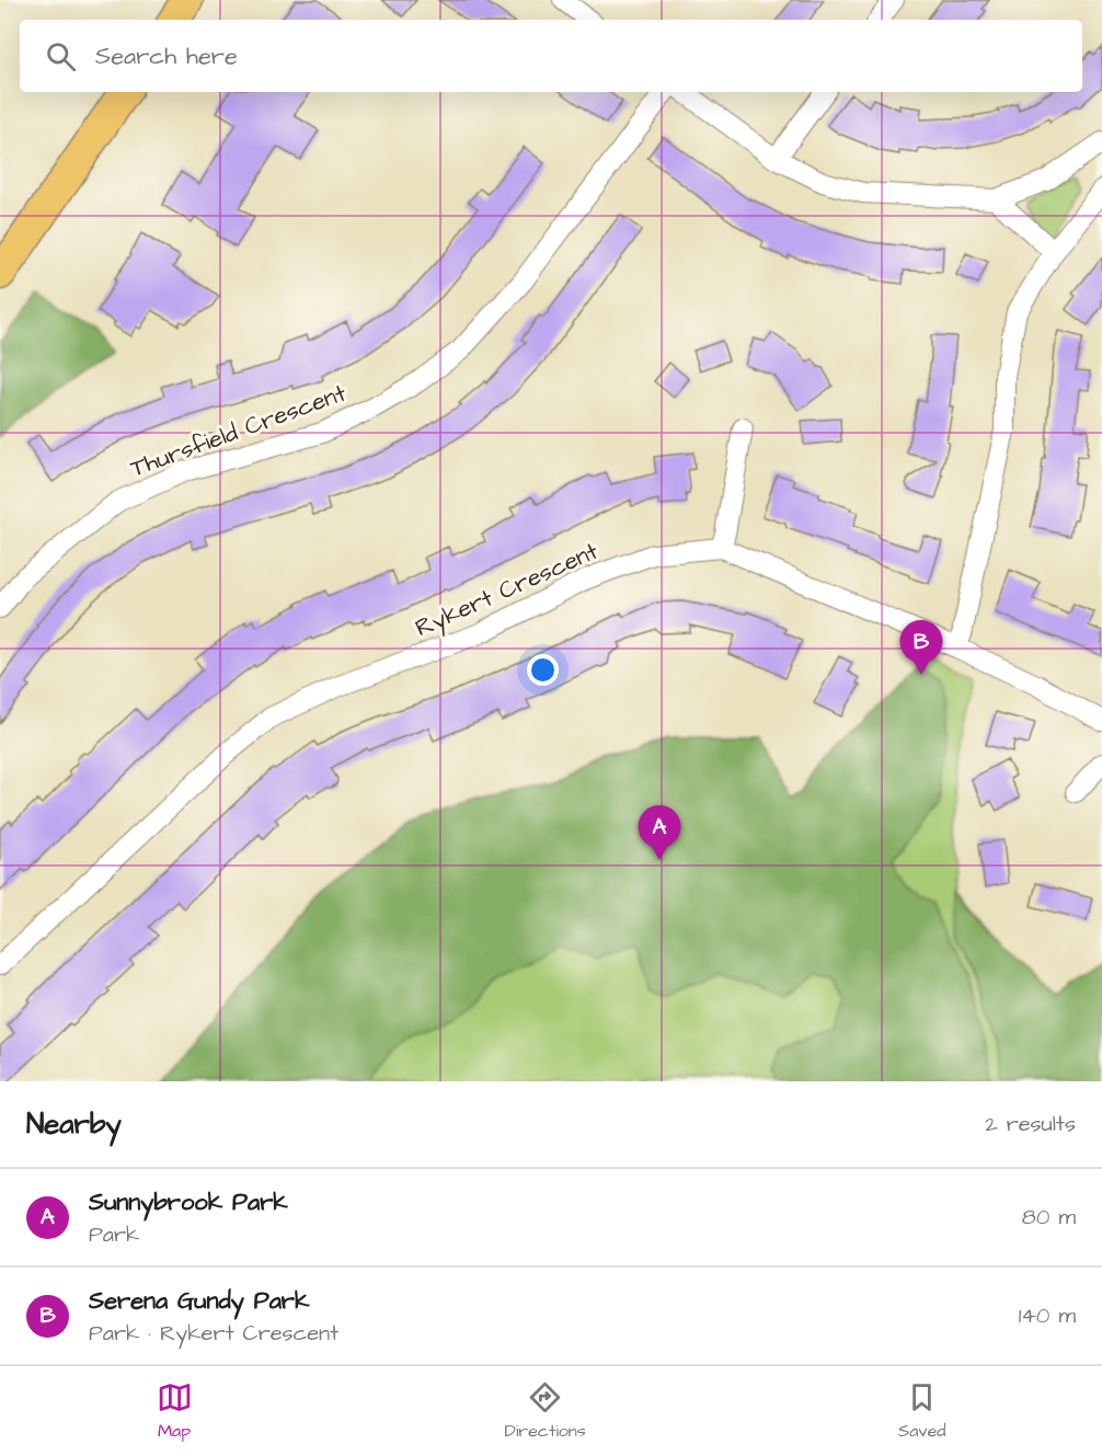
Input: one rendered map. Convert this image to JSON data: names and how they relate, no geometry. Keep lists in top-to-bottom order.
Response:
{
  "streets": {
    "street": ["Thursfield Crescent", "Rykert Crescent"]
  },
  "page": {
    "search": "Search here",
    "pins": ["B", "A"],
    "heading": ["Nearby", "2 results"],
    "list": [
      {
        "mark": "A",
        "name": "Sunnybrook Park",
        "note": "Park",
        "value": "80 m"
      },
      {
        "mark": "B",
        "name": "Serena Gundy Park",
        "note": "Park · Rykert Crescent",
        "value": "140 m"
      }
    ],
    "nav": ["Map", "Directions", "Saved"]
  }
}
